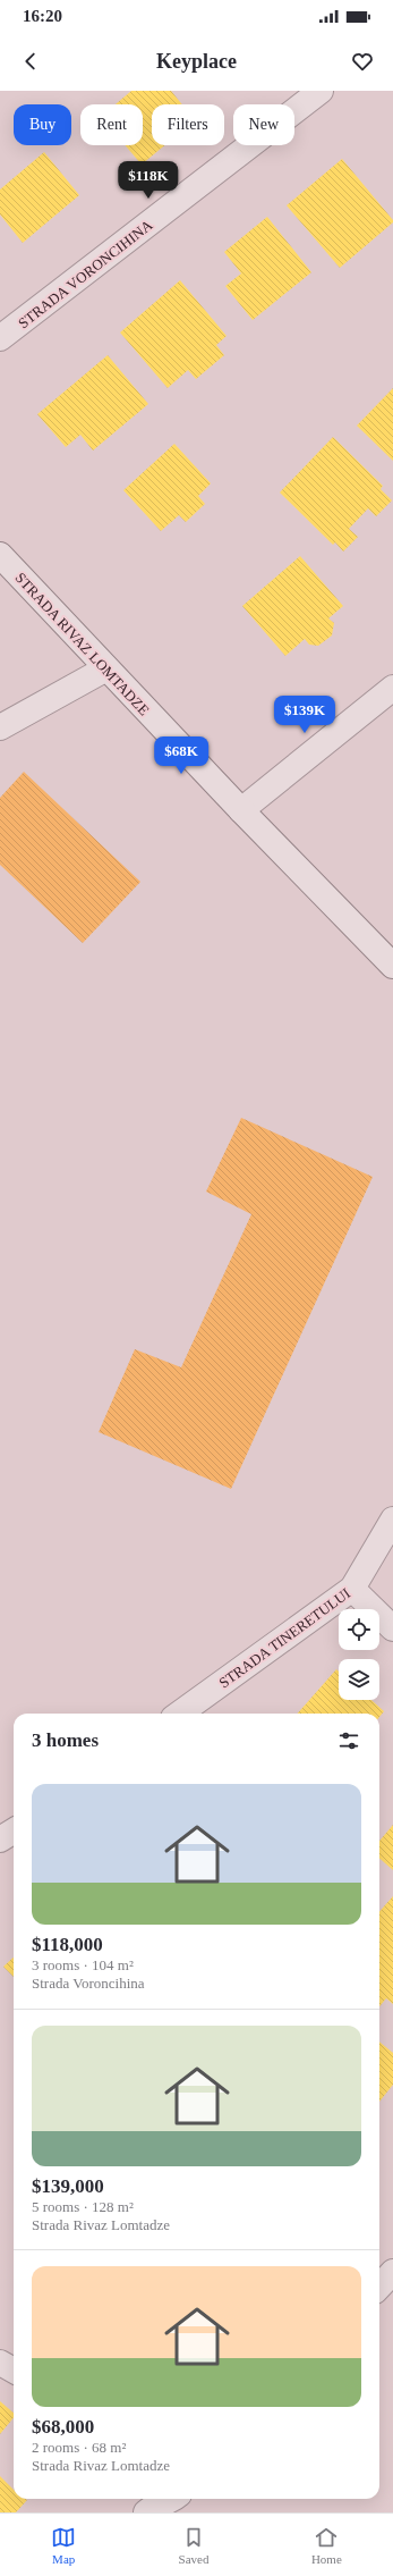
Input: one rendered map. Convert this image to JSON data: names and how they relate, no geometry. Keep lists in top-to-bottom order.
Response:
{
  "streets": {
    "street": ["STRADA VORONCIHINA", "STRADA RIVAZ LOMTADZE", "STRADA TINERETULUI"]
  },
  "page": {
    "status": "16:20",
    "header": "Keyplace",
    "chip": [
      "Buy",
      "Rent",
      "Filters",
      "New"
    ],
    "price": ["$118K", "$139K", "$68K"],
    "heading": "3 homes",
    "list": [
      {
        "name": "$118,000",
        "note": "3 rooms · 104 m² · Strada Voroncihina"
      },
      {
        "name": "$139,000",
        "note": "5 rooms · 128 m² · Strada Rivaz Lomtadze"
      },
      {
        "name": "$68,000",
        "note": "2 rooms · 68 m² · Strada Rivaz Lomtadze"
      }
    ],
    "tabs": ["Map", "Saved", "Home"]
  }
}
